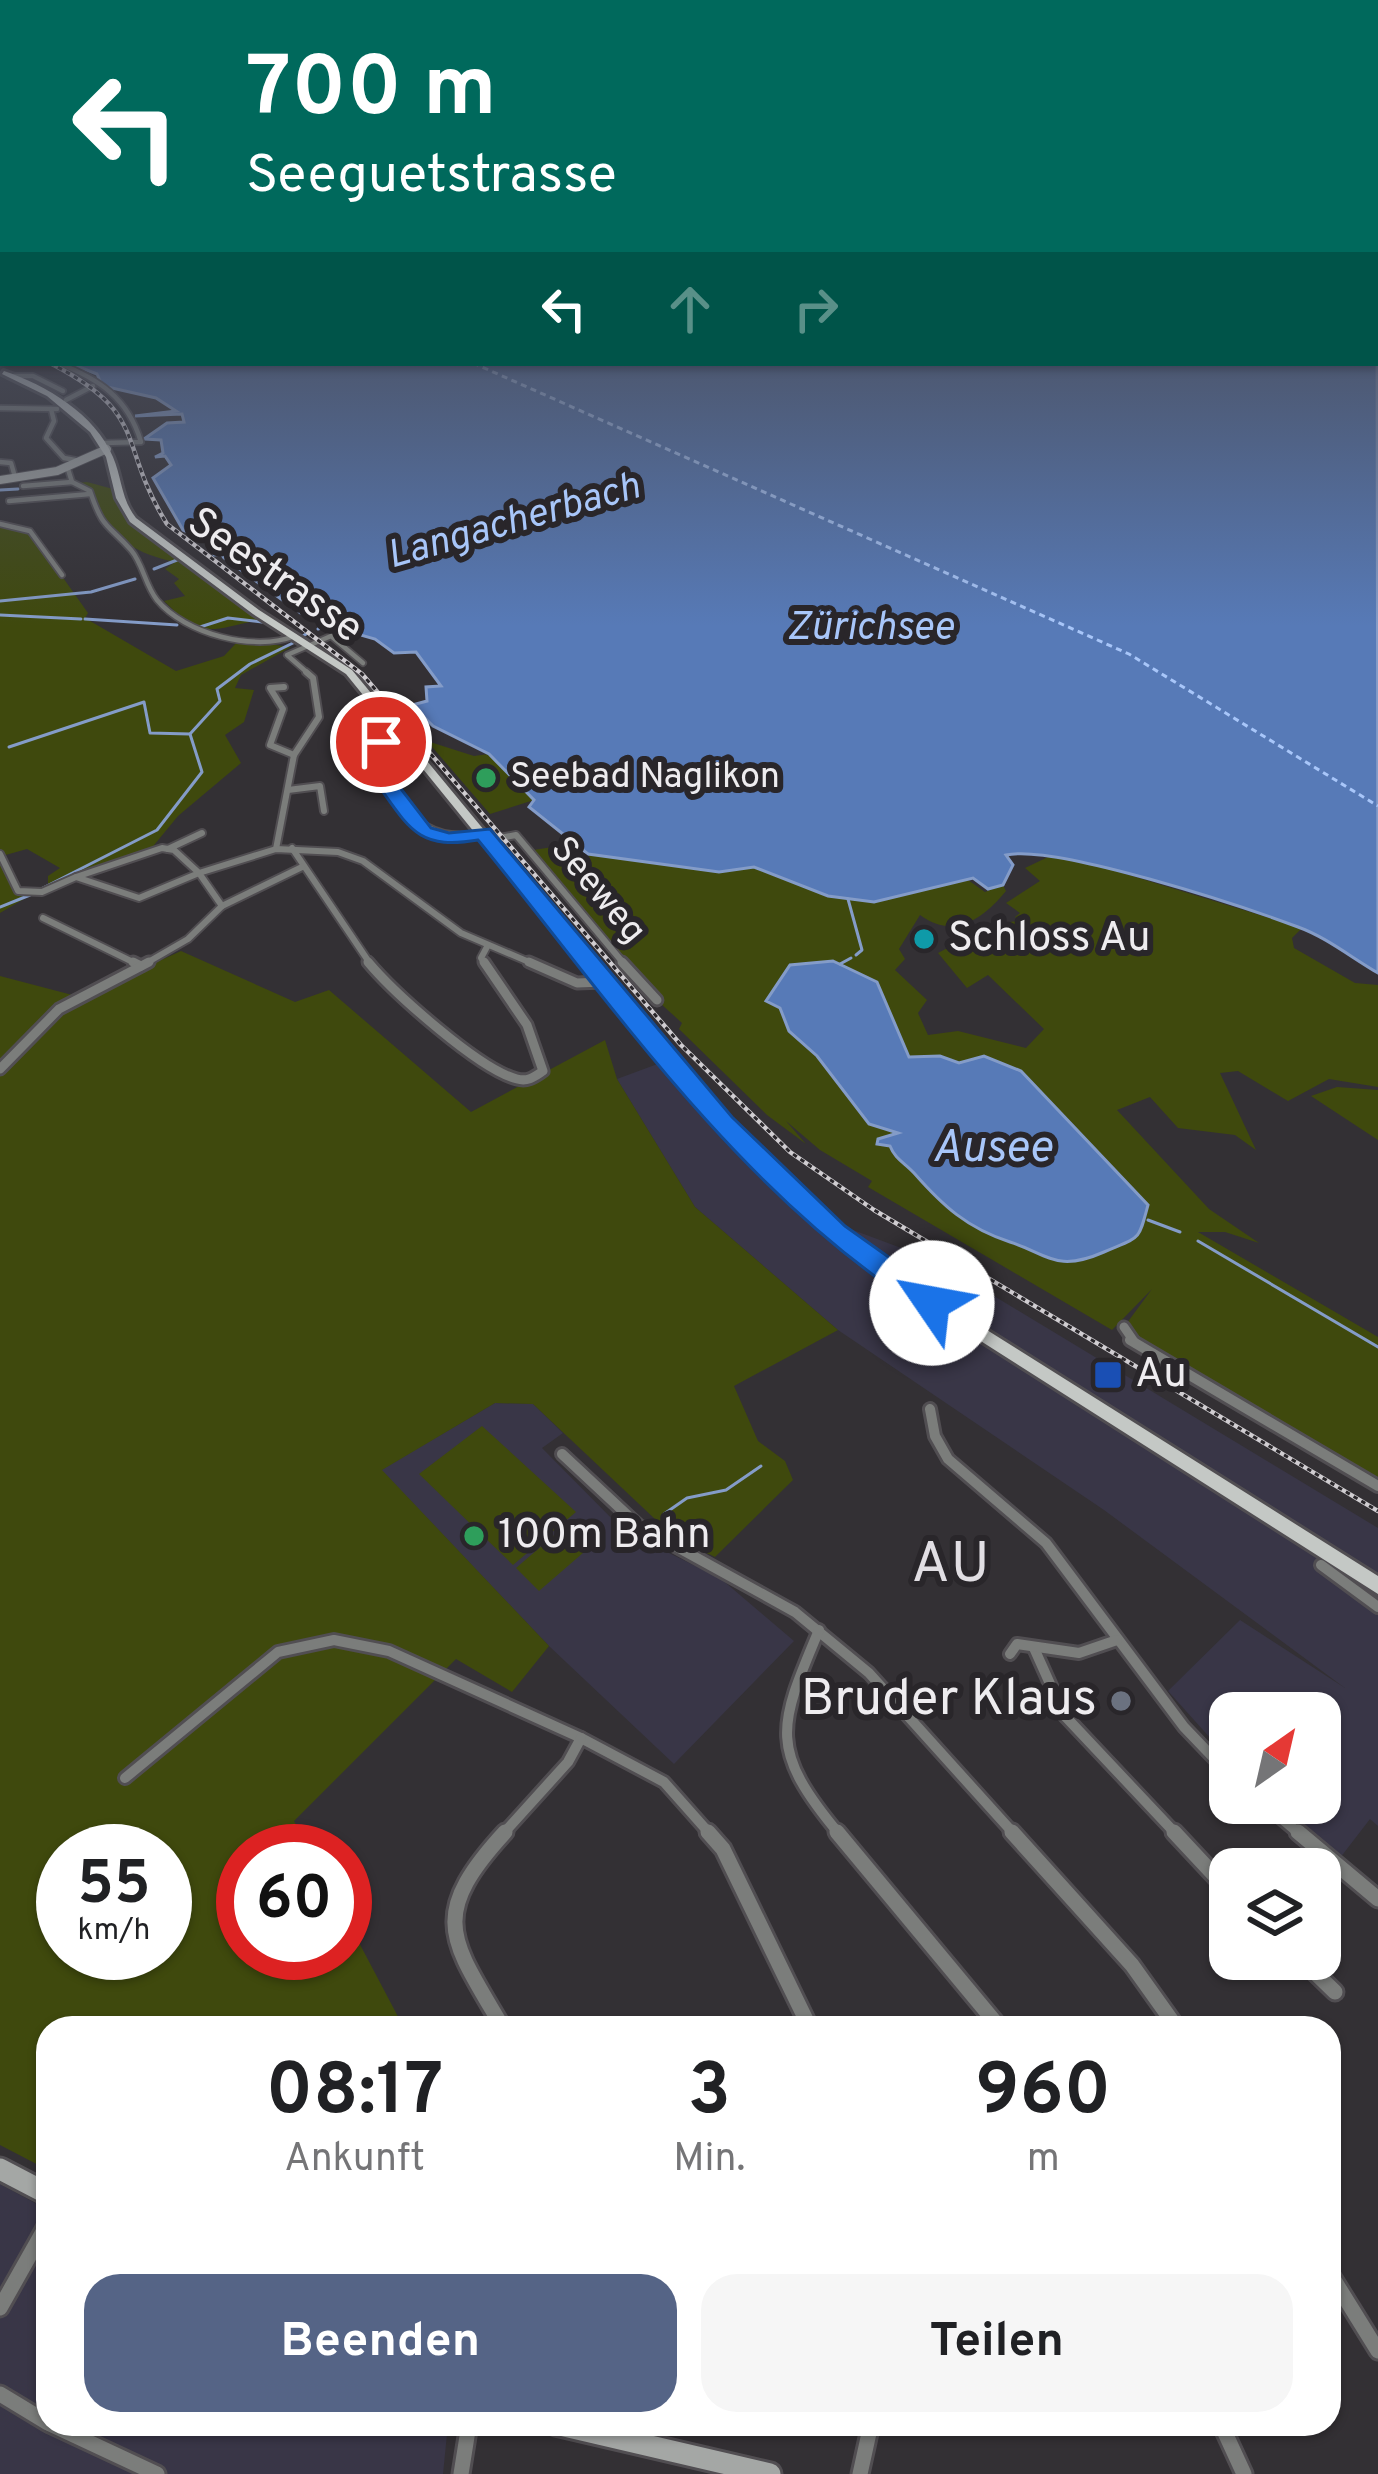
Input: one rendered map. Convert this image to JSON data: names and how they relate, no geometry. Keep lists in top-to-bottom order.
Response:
{
  "streets": {
    "main road": ["Seestrasse"],
    "street": ["Seeweg"]
  },
  "crossings": [
    ["Seestrasse", "Seeweg"]
  ],
  "districts": ["AU"],
  "water": ["Langacherbach", "Zürichsee", "Ausee"],
  "places": {
    "other": [
      "Seebad Naglikon",
      "Schloss Au",
      "100m Bahn",
      "Bruder Klaus"
    ],
    "transit": ["Au"]
  },
  "north": "top right",
  "page": {
    "turn": ["700 m", "Seeguetstrasse"],
    "speed": "55 km/h",
    "limit": "60",
    "eta": [
      "08:17",
      "Ankunft",
      "3",
      "Min.",
      "960",
      "m"
    ],
    "buttons": ["Beenden", "Teilen"]
  }
}
